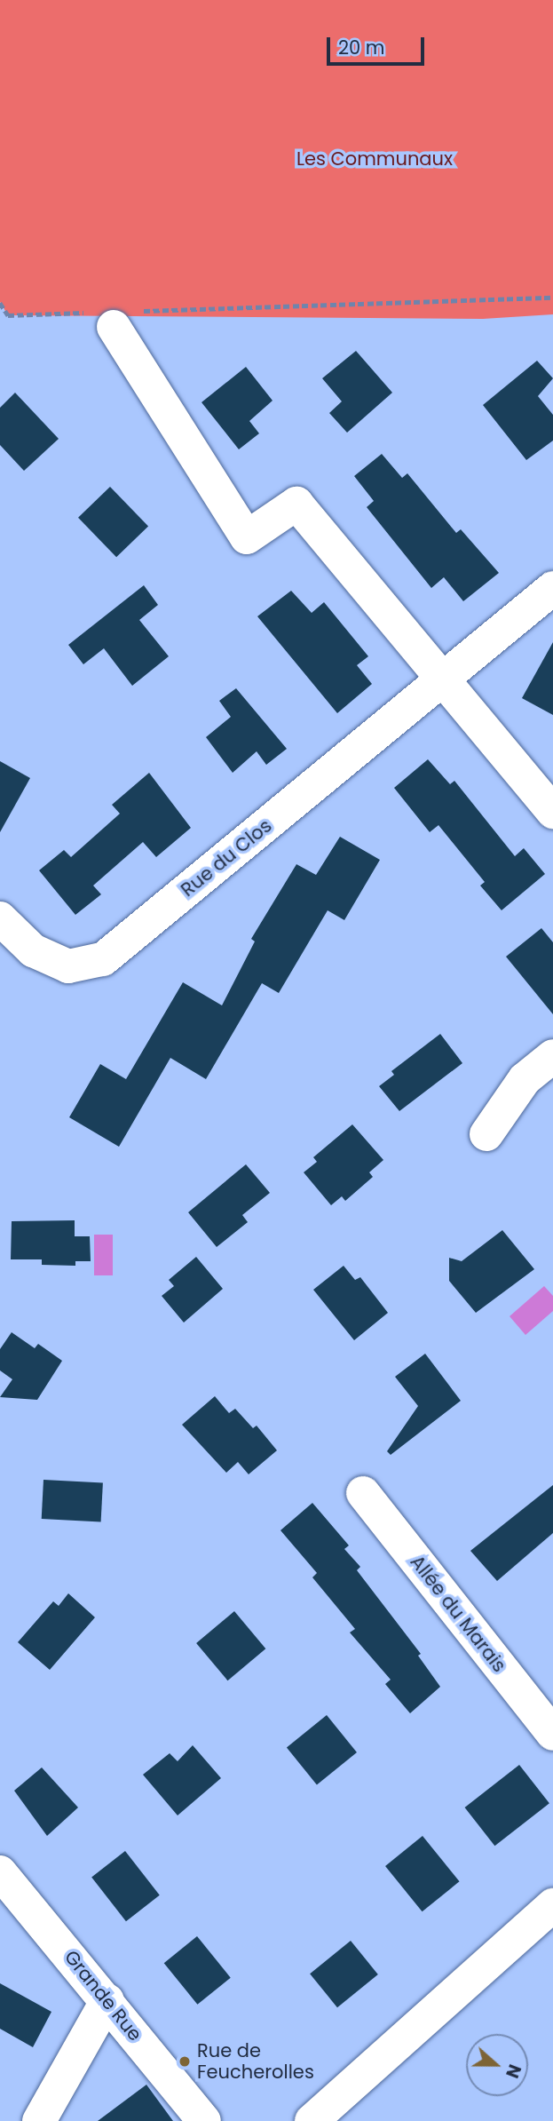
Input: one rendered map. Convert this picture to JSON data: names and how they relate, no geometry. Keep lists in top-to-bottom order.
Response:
{
  "streets": {
    "street": ["Rue du Clos", "Allée du Marais", "Grande Rue"]
  },
  "parks": ["Les Communaux"],
  "places": ["Rue de Feucherolles"],
  "scale_bar": "20 m",
  "north": "right"
}
